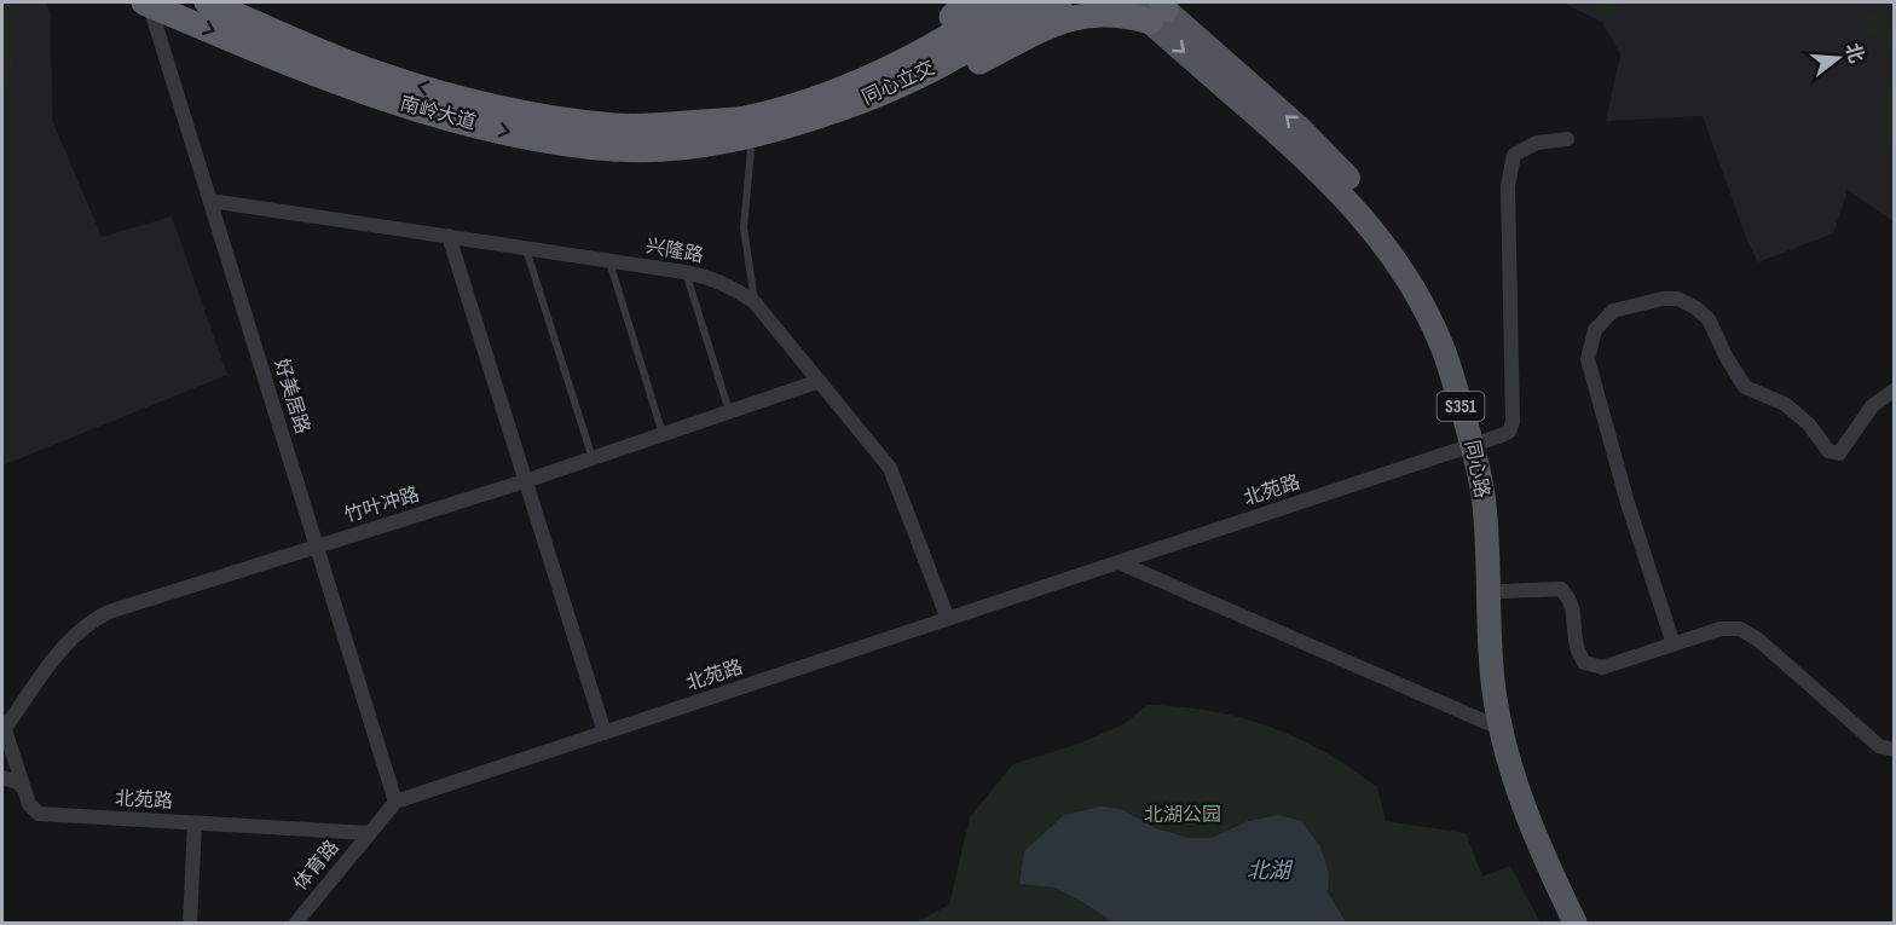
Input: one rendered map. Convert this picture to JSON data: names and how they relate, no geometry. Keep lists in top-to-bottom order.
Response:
{
  "streets": {
    "highway": ["同心立交", "南岭大道"],
    "main road": ["S351", "同心路"],
    "street": [
      "兴隆路",
      "好美居路",
      "北苑路",
      "竹叶冲路",
      "体育路"
    ]
  },
  "crossings": [
    ["同心立交", "南岭大道"],
    ["南岭大道", "好美居路"],
    ["兴隆路", "好美居路"],
    ["兴隆路", "北苑路"],
    ["兴隆路", "竹叶冲路"],
    ["好美居路", "北苑路"],
    ["好美居路", "竹叶冲路"],
    ["同心路", "北苑路"],
    ["北苑路", "竹叶冲路"],
    ["北苑路", "体育路"]
  ],
  "water": ["北湖"],
  "parks": ["北湖公园"],
  "north": "right"
}
